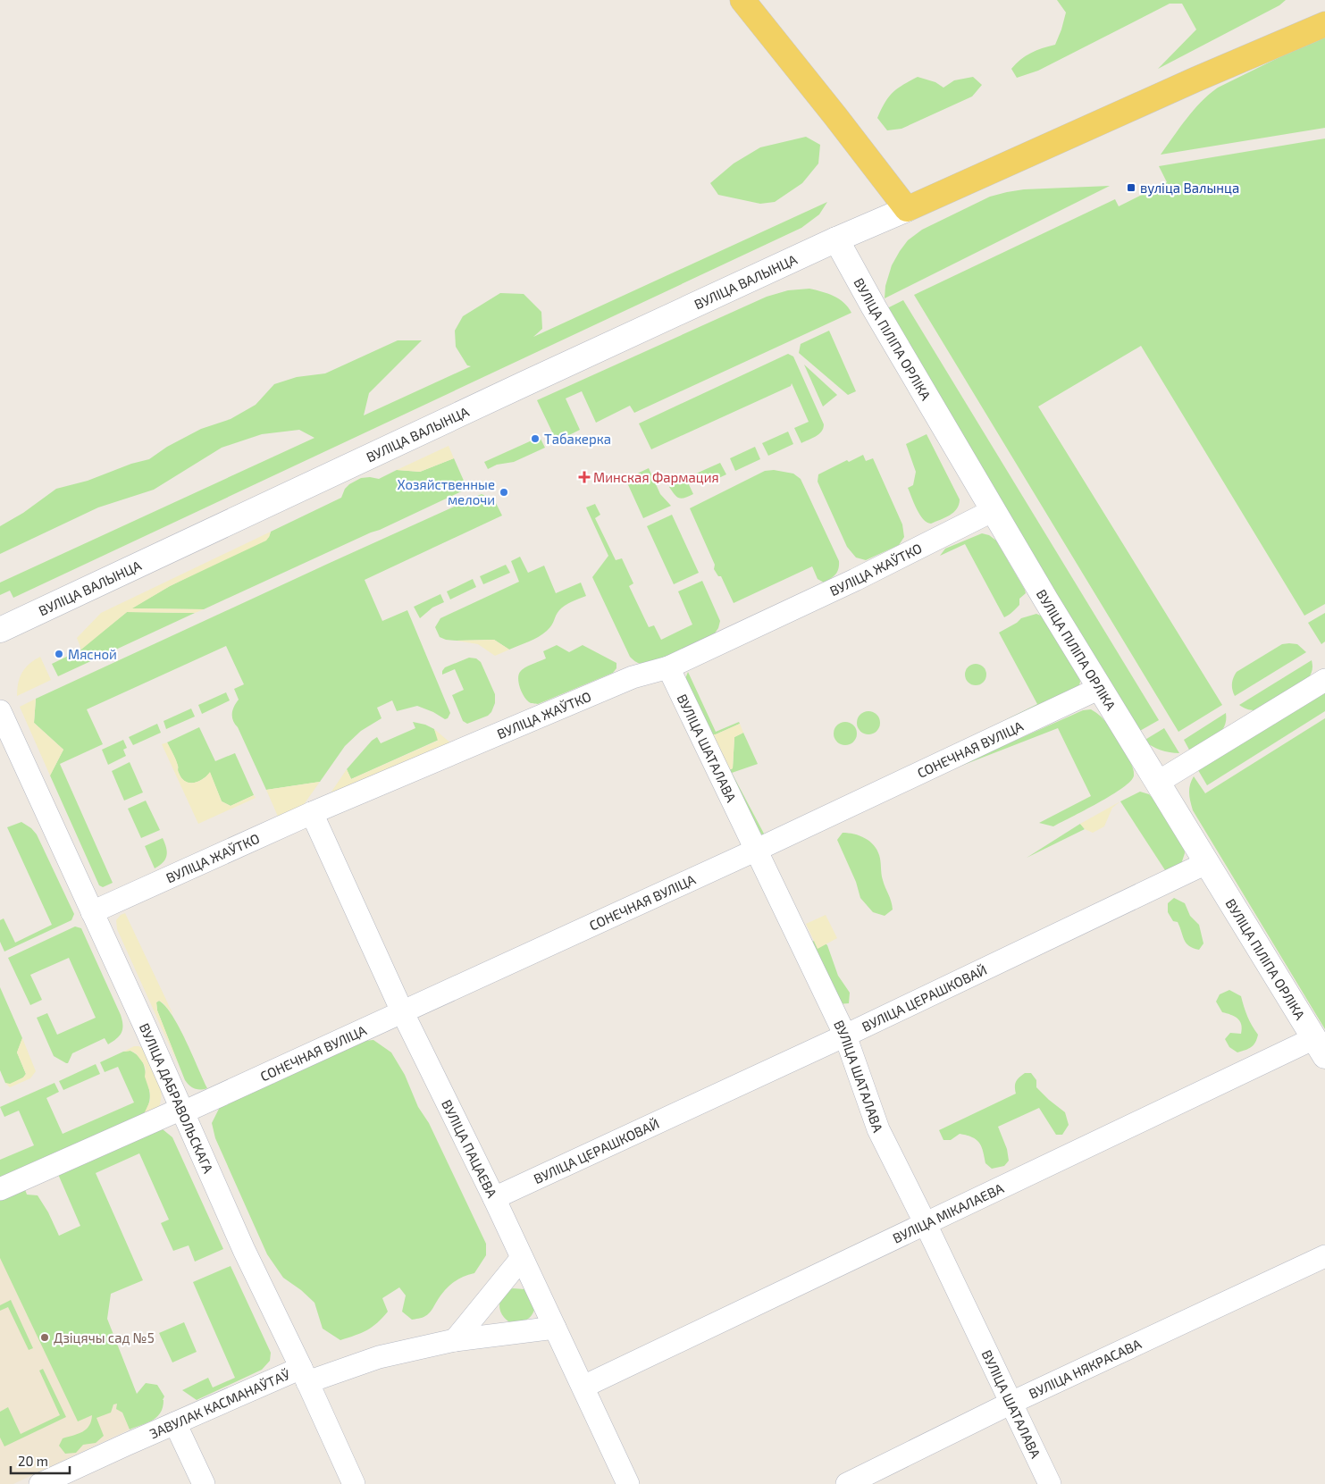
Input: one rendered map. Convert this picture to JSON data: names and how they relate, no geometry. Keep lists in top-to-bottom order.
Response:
{
  "streets": {
    "main road": ["ВУЛІЦА ВАЛЫНЦА", "ВУЛІЦА ПІЛІПА ОРЛІКА"],
    "street": [
      "ВУЛІЦА ЖАЎТКО",
      "ВУЛІЦА ШАТАЛАВА",
      "СОНЕЧНАЯ ВУЛІЦА",
      "ВУЛІЦА ЦЕРАШКОВАЙ",
      "ВУЛІЦА ДАБРАВОЛЬСКАГА",
      "ВУЛІЦА ПАЦАЕВА",
      "ВУЛІЦА МІКАЛАЕВА",
      "ВУЛІЦА НЯКРАСАВА",
      "ЗАВУЛАК КАСМАНАЎТАЎ"
    ]
  },
  "crossings": [
    ["ВУЛІЦА ВАЛЫНЦА", "ВУЛІЦА ПІЛІПА ОРЛІКА"],
    ["ВУЛІЦА ПІЛІПА ОРЛІКА", "ВУЛІЦА ЖАЎТКО"],
    ["ВУЛІЦА ПІЛІПА ОРЛІКА", "СОНЕЧНАЯ ВУЛІЦА"],
    ["ВУЛІЦА ПІЛІПА ОРЛІКА", "ВУЛІЦА ЦЕРАШКОВАЙ"],
    ["ВУЛІЦА ПІЛІПА ОРЛІКА", "ВУЛІЦА МІКАЛАЕВА"],
    ["ВУЛІЦА ЖАЎТКО", "ВУЛІЦА ШАТАЛАВА"],
    ["ВУЛІЦА ЖАЎТКО", "ВУЛІЦА ДАБРАВОЛЬСКАГА"],
    ["ВУЛІЦА ЖАЎТКО", "ВУЛІЦА ПАЦАЕВА"],
    ["ВУЛІЦА ШАТАЛАВА", "СОНЕЧНАЯ ВУЛІЦА"],
    ["ВУЛІЦА ШАТАЛАВА", "ВУЛІЦА ЦЕРАШКОВАЙ"],
    ["ВУЛІЦА ШАТАЛАВА", "ВУЛІЦА МІКАЛАЕВА"],
    ["ВУЛІЦА ШАТАЛАВА", "ВУЛІЦА НЯКРАСАВА"],
    ["СОНЕЧНАЯ ВУЛІЦА", "ВУЛІЦА ДАБРАВОЛЬСКАГА"],
    ["СОНЕЧНАЯ ВУЛІЦА", "ВУЛІЦА ПАЦАЕВА"],
    ["ВУЛІЦА ЦЕРАШКОВАЙ", "ВУЛІЦА ПАЦАЕВА"],
    ["ВУЛІЦА ДАБРАВОЛЬСКАГА", "ЗАВУЛАК КАСМАНАЎТАЎ"],
    ["ВУЛІЦА ПАЦАЕВА", "ВУЛІЦА МІКАЛАЕВА"],
    ["ВУЛІЦА ПАЦАЕВА", "ЗАВУЛАК КАСМАНАЎТАЎ"]
  ],
  "places": {
    "transit": ["вуліца Валынца"],
    "other": [
      "Табакерка",
      "Хозяйственные мелочи",
      "Мясной",
      "Дзіцячы сад №5"
    ],
    "health": ["Минская Фармация"]
  },
  "scale_bar": "20 m"
}
